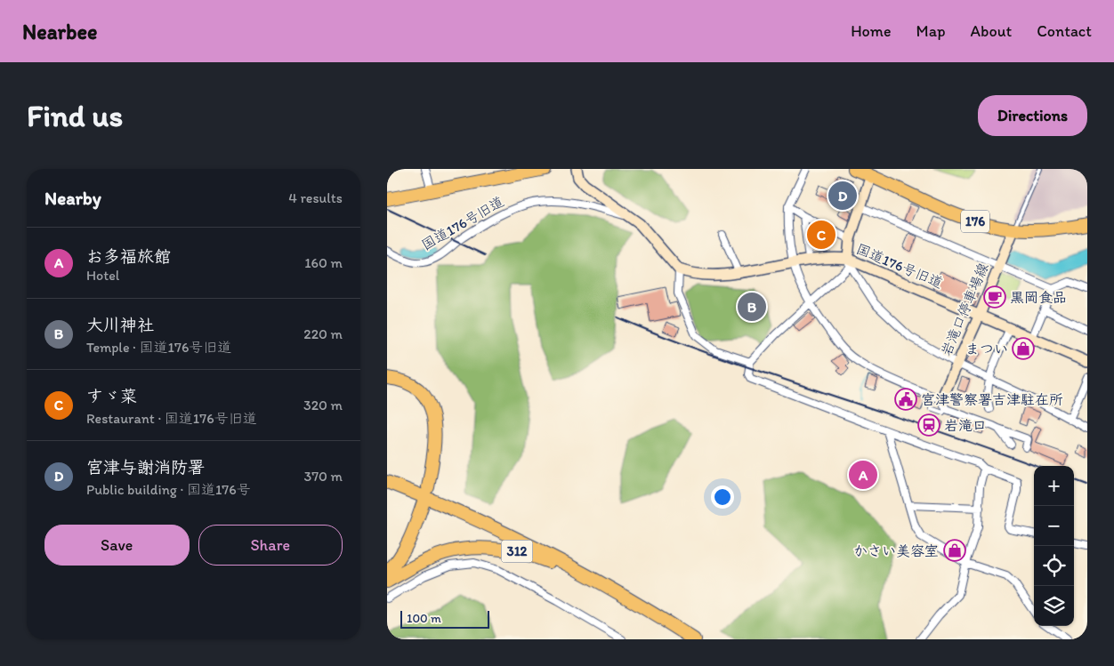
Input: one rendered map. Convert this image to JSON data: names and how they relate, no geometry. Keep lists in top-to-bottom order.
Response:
{
  "streets": {
    "highway": ["176", "312"],
    "street": ["国道176号旧道", "岩滝口停車場線"]
  },
  "crossings": [
    ["176", "岩滝口停車場線"],
    ["国道176号旧道", "岩滝口停車場線"]
  ],
  "places": {
    "cafe": ["黒岡食品"],
    "shop": ["まつい", "かさい美容室"],
    "public building": ["宮津警察署吉津駐在所"],
    "station": ["岩滝口"]
  },
  "scale_bar": "100 m",
  "page": {
    "header": "Nearbee",
    "nav": [
      "Home",
      "Map",
      "About",
      "Contact"
    ],
    "buttons": [
      "Directions",
      ["Save", "Share"]
    ],
    "title": "Find us",
    "heading": ["Nearby", "4 results"],
    "pins": [
      "D",
      "C",
      "B",
      "A"
    ],
    "list": [
      {
        "mark": "A",
        "name": "お多福旅館",
        "note": "Hotel",
        "value": "160 m"
      },
      {
        "mark": "B",
        "name": "大川神社",
        "note": "Temple · 国道176号旧道",
        "value": "220 m"
      },
      {
        "mark": "C",
        "name": "すゞ菜",
        "note": "Restaurant · 国道176号旧道",
        "value": "320 m"
      },
      {
        "mark": "D",
        "name": "宮津与謝消防署",
        "note": "Public building · 国道176号",
        "value": "370 m"
      }
    ],
    "map_buttons": ["+", "−"],
    "scale": "100 m"
  }
}
